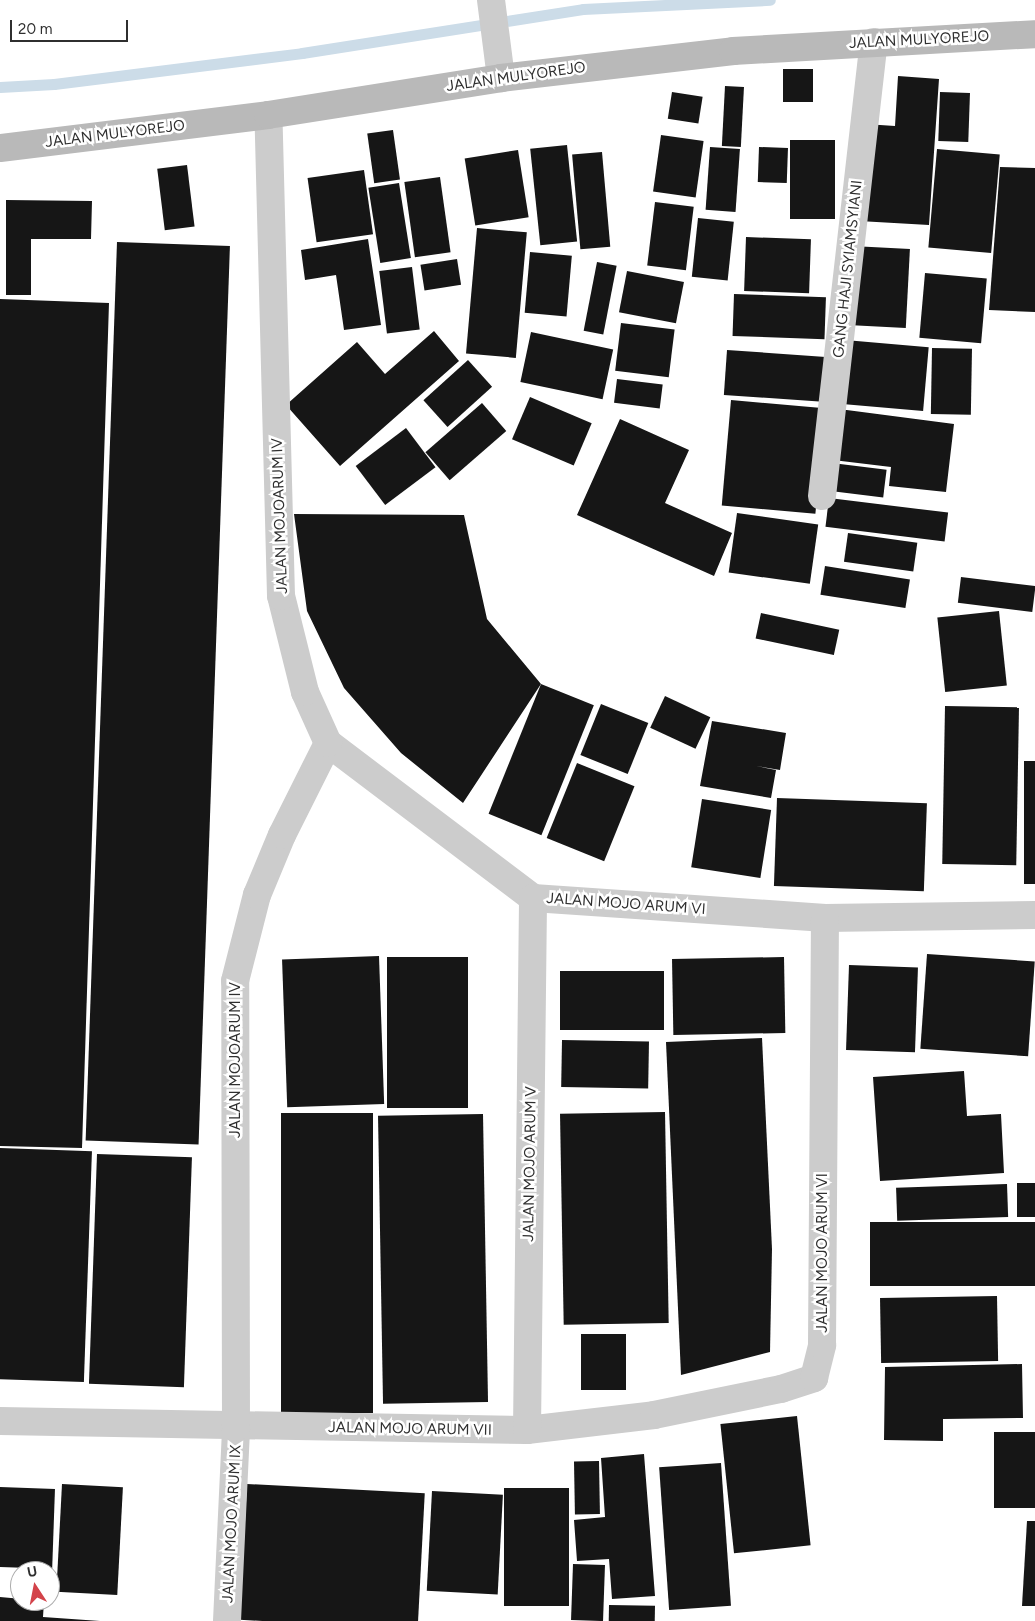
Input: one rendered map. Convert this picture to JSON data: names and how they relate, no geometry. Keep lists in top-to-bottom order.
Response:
{
  "streets": {
    "main road": ["JALAN MULYOREJO"],
    "street": [
      "GANG HAJI SYIAMSYIANI",
      "JALAN MOJOARUM IV",
      "JALAN MOJO ARUM VI",
      "JALAN MOJO ARUM V",
      "JALAN MOJO ARUM VII",
      "JALAN MOJO ARUM IX"
    ]
  },
  "crossings": [
    ["JALAN MULYOREJO", "GANG HAJI SYIAMSYIANI"],
    ["JALAN MULYOREJO", "JALAN MOJOARUM IV"],
    ["JALAN MOJOARUM IV", "JALAN MOJO ARUM VI"],
    ["JALAN MOJOARUM IV", "JALAN MOJO ARUM VII"],
    ["JALAN MOJOARUM IV", "JALAN MOJO ARUM IX"],
    ["JALAN MOJO ARUM VI", "JALAN MOJO ARUM V"],
    ["JALAN MOJO ARUM VI", "JALAN MOJO ARUM VII"],
    ["JALAN MOJO ARUM V", "JALAN MOJO ARUM VII"],
    ["JALAN MOJO ARUM VII", "JALAN MOJO ARUM IX"]
  ],
  "scale_bar": "20 m",
  "north": "top"
}
